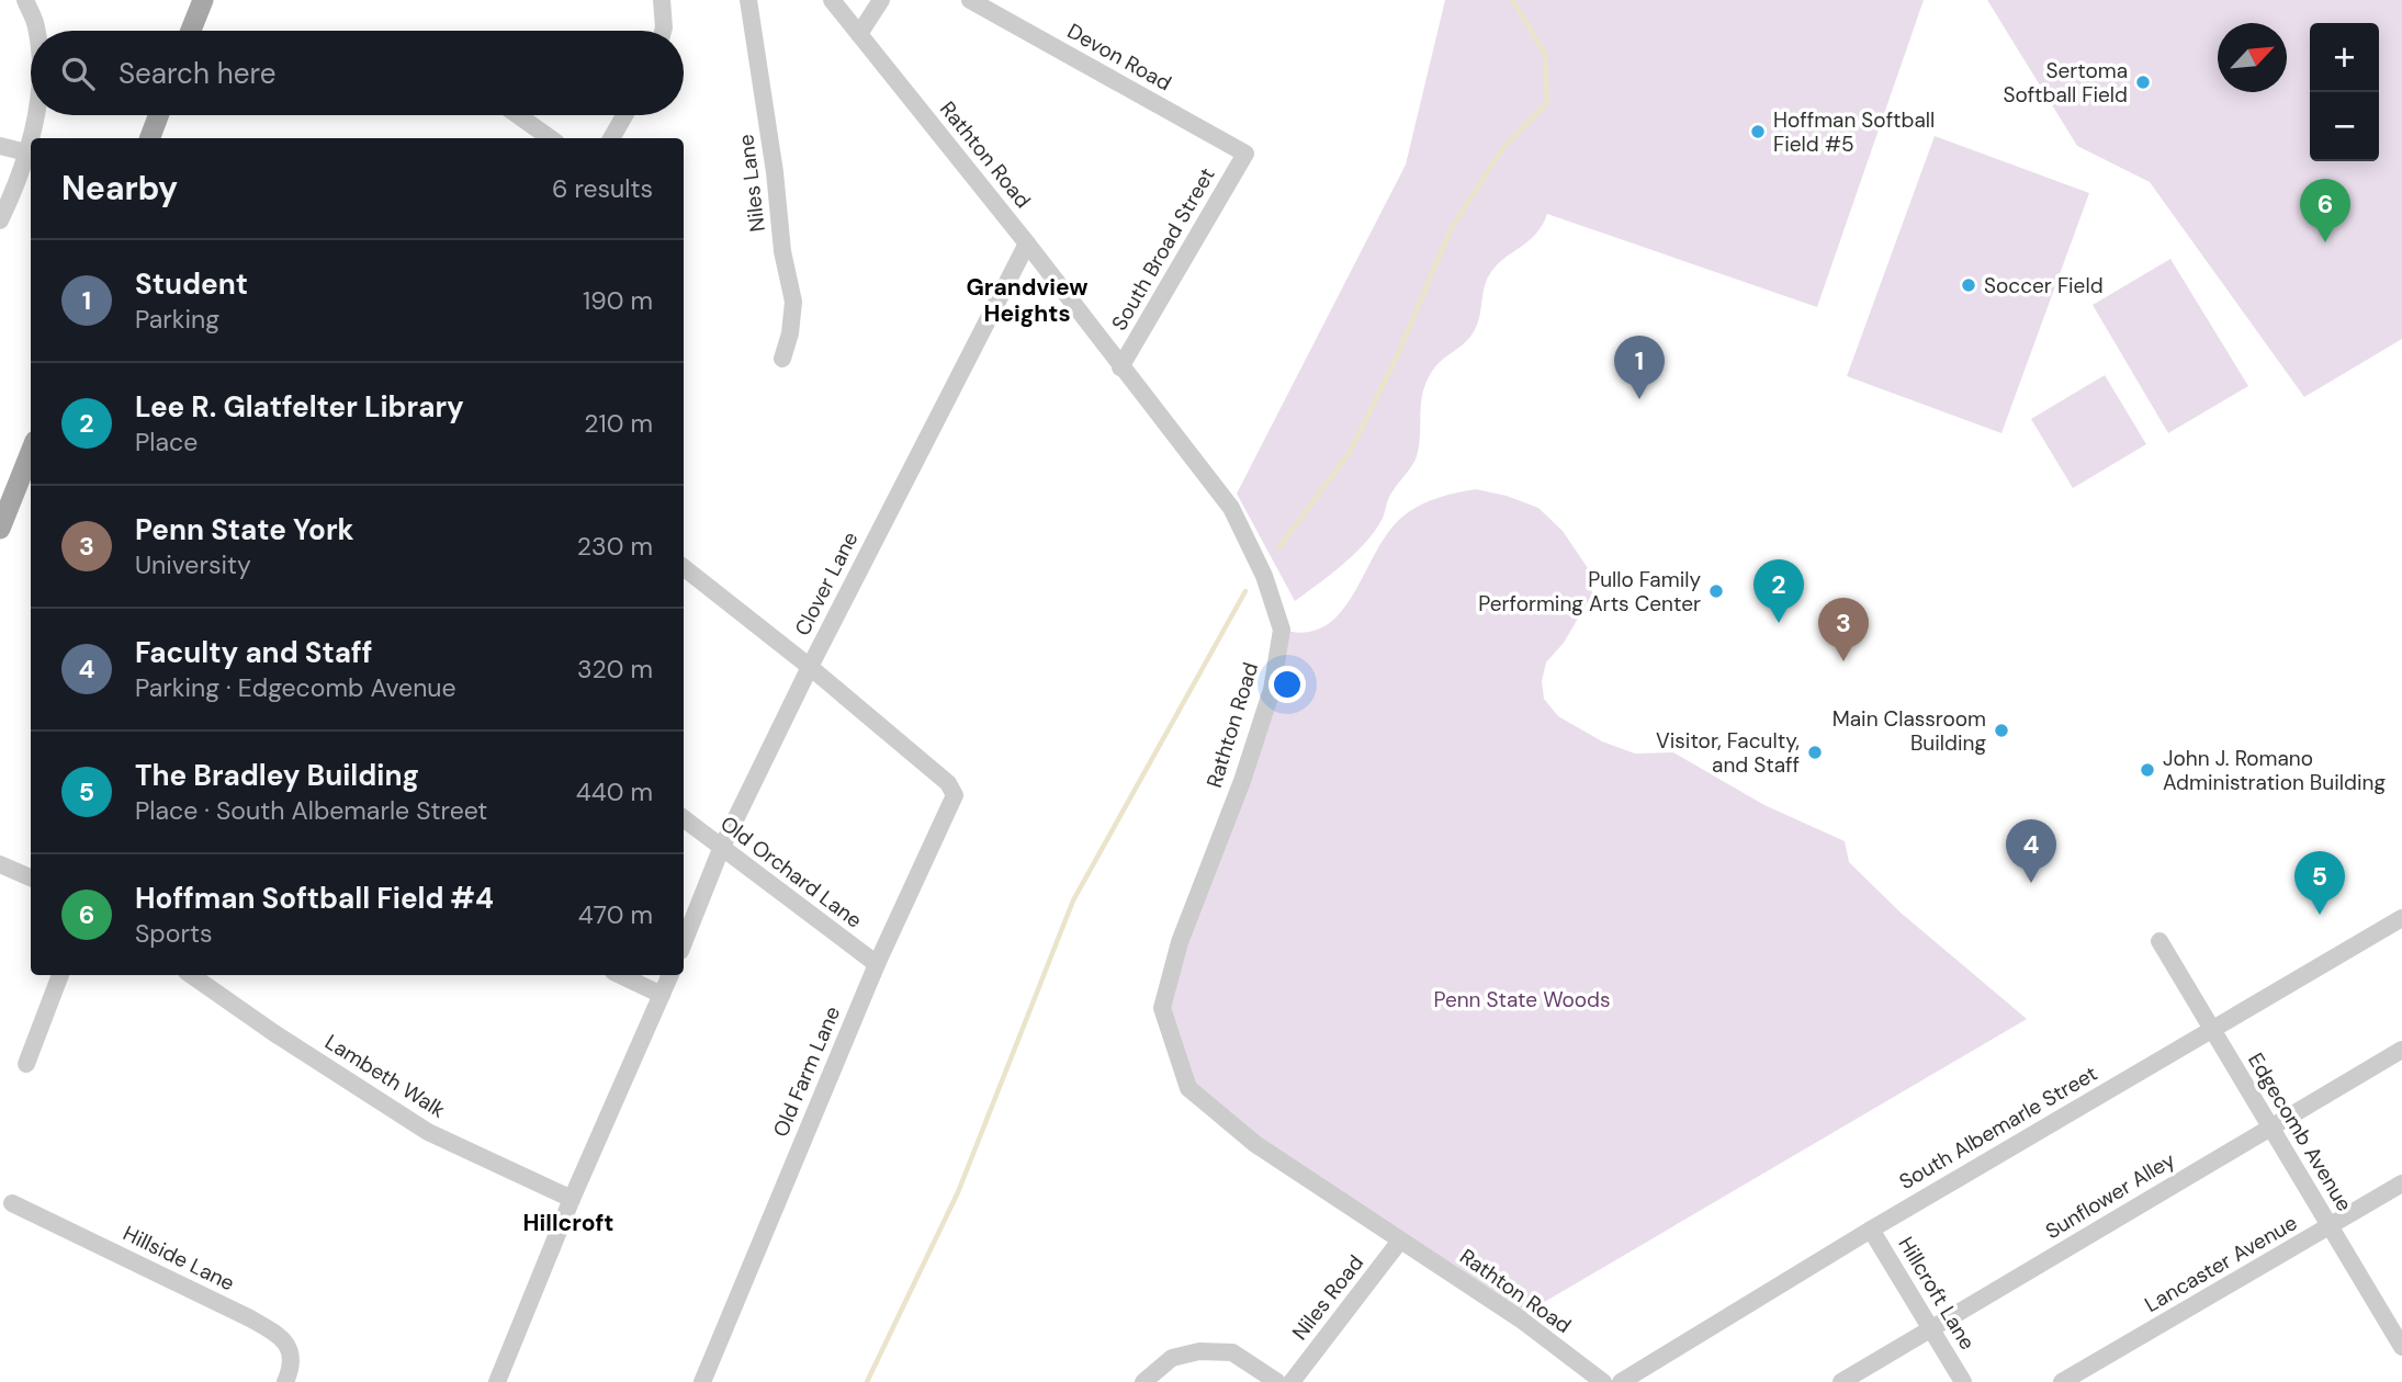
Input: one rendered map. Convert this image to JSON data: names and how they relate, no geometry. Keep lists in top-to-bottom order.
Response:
{
  "streets": {
    "street": [
      "Devon Road",
      "Rathton Road",
      "Niles Lane",
      "South Broad Street",
      "Clover Lane",
      "Old Orchard Lane",
      "Old Farm Lane",
      "Lambeth Walk",
      "South Albemarle Street",
      "Edgecomb Avenue",
      "Sunflower Alley",
      "Hillside Lane",
      "Lancaster Avenue",
      "Hillcroft Lane",
      "Niles Road"
    ]
  },
  "crossings": [
    ["Devon Road", "South Broad Street"],
    ["Rathton Road", "South Broad Street"],
    ["Rathton Road", "Clover Lane"],
    ["Rathton Road", "Niles Road"],
    ["Clover Lane", "Old Orchard Lane"],
    ["Clover Lane", "Old Farm Lane"],
    ["Old Orchard Lane", "Old Farm Lane"],
    ["South Albemarle Street", "Edgecomb Avenue"],
    ["South Albemarle Street", "Hillcroft Lane"],
    ["Edgecomb Avenue", "Sunflower Alley"],
    ["Edgecomb Avenue", "Lancaster Avenue"],
    ["Sunflower Alley", "Hillcroft Lane"]
  ],
  "districts": ["Grandview Heights", "Hillcroft"],
  "parks": ["Penn State Woods"],
  "places": [
    "Sertoma Softball Field",
    "Hoffman Softball Field #5",
    "Soccer Field",
    "Pullo Family Performing Arts Center",
    "Main Classroom Building",
    "Visitor, Faculty, and Staff",
    "John J. Romano Administration Building"
  ],
  "north": "top right",
  "page": {
    "map_buttons": ["+", "−"],
    "search": "Search here",
    "heading": ["Nearby", "6 results"],
    "pins": [
      "6",
      "1",
      "2",
      "3",
      "4",
      "5"
    ],
    "list": [
      {
        "mark": "1",
        "name": "Student",
        "note": "Parking",
        "value": "190 m"
      },
      {
        "mark": "2",
        "name": "Lee R. Glatfelter Library",
        "note": "Place",
        "value": "210 m"
      },
      {
        "mark": "3",
        "name": "Penn State York",
        "note": "University",
        "value": "230 m"
      },
      {
        "mark": "4",
        "name": "Faculty and Staff",
        "note": "Parking · Edgecomb Avenue",
        "value": "320 m"
      },
      {
        "mark": "5",
        "name": "The Bradley Building",
        "note": "Place · South Albemarle Street",
        "value": "440 m"
      },
      {
        "mark": "6",
        "name": "Hoffman Softball Field #4",
        "note": "Sports",
        "value": "470 m"
      }
    ]
  }
}
